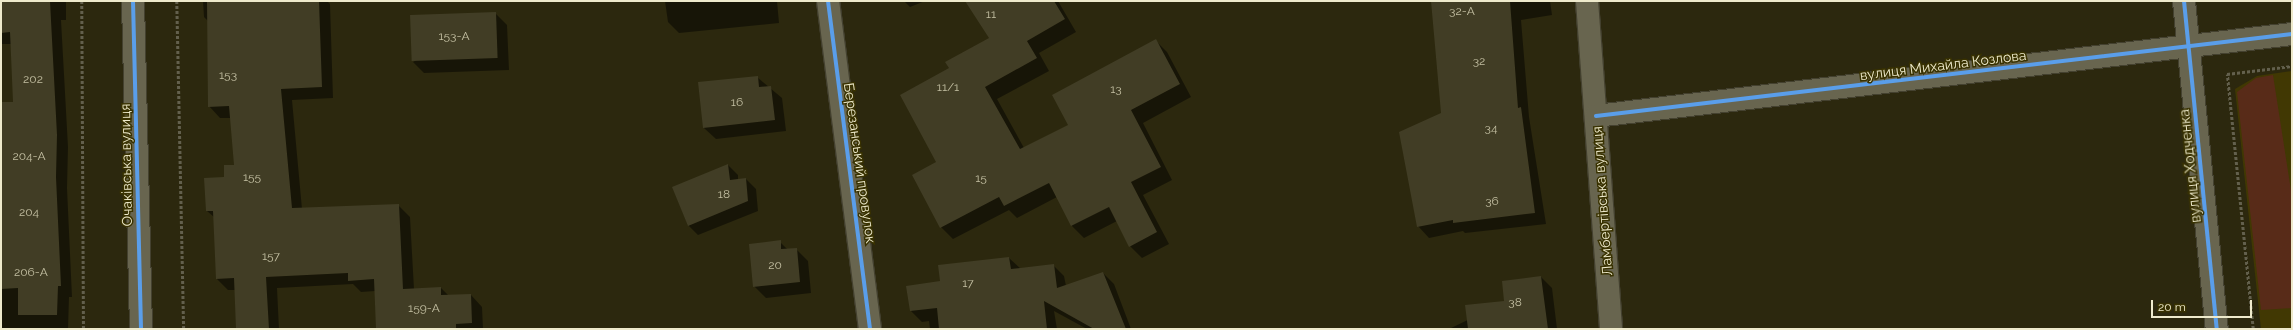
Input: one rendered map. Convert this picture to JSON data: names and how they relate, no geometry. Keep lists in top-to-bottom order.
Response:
{
  "streets": {
    "street": [
      "вулиця Михайла Козлова",
      "Березанський провулок",
      "Очаківська вулиця",
      "вулиця Ходченка",
      "Ламбертівська вулиця"
    ]
  },
  "crossings": [
    ["вулиця Михайла Козлова", "вулиця Ходченка"],
    ["вулиця Михайла Козлова", "Ламбертівська вулиця"]
  ],
  "house_numbers": [
    "32-А",
    "11",
    "153-А",
    "32",
    "153",
    "202",
    "11/1",
    "13",
    "16",
    "34",
    "204-А",
    "155",
    "15",
    "18",
    "36",
    "204",
    "157",
    "20",
    "206-А",
    "17",
    "38",
    "159-А"
  ],
  "scale_bar": "20 m"
}
